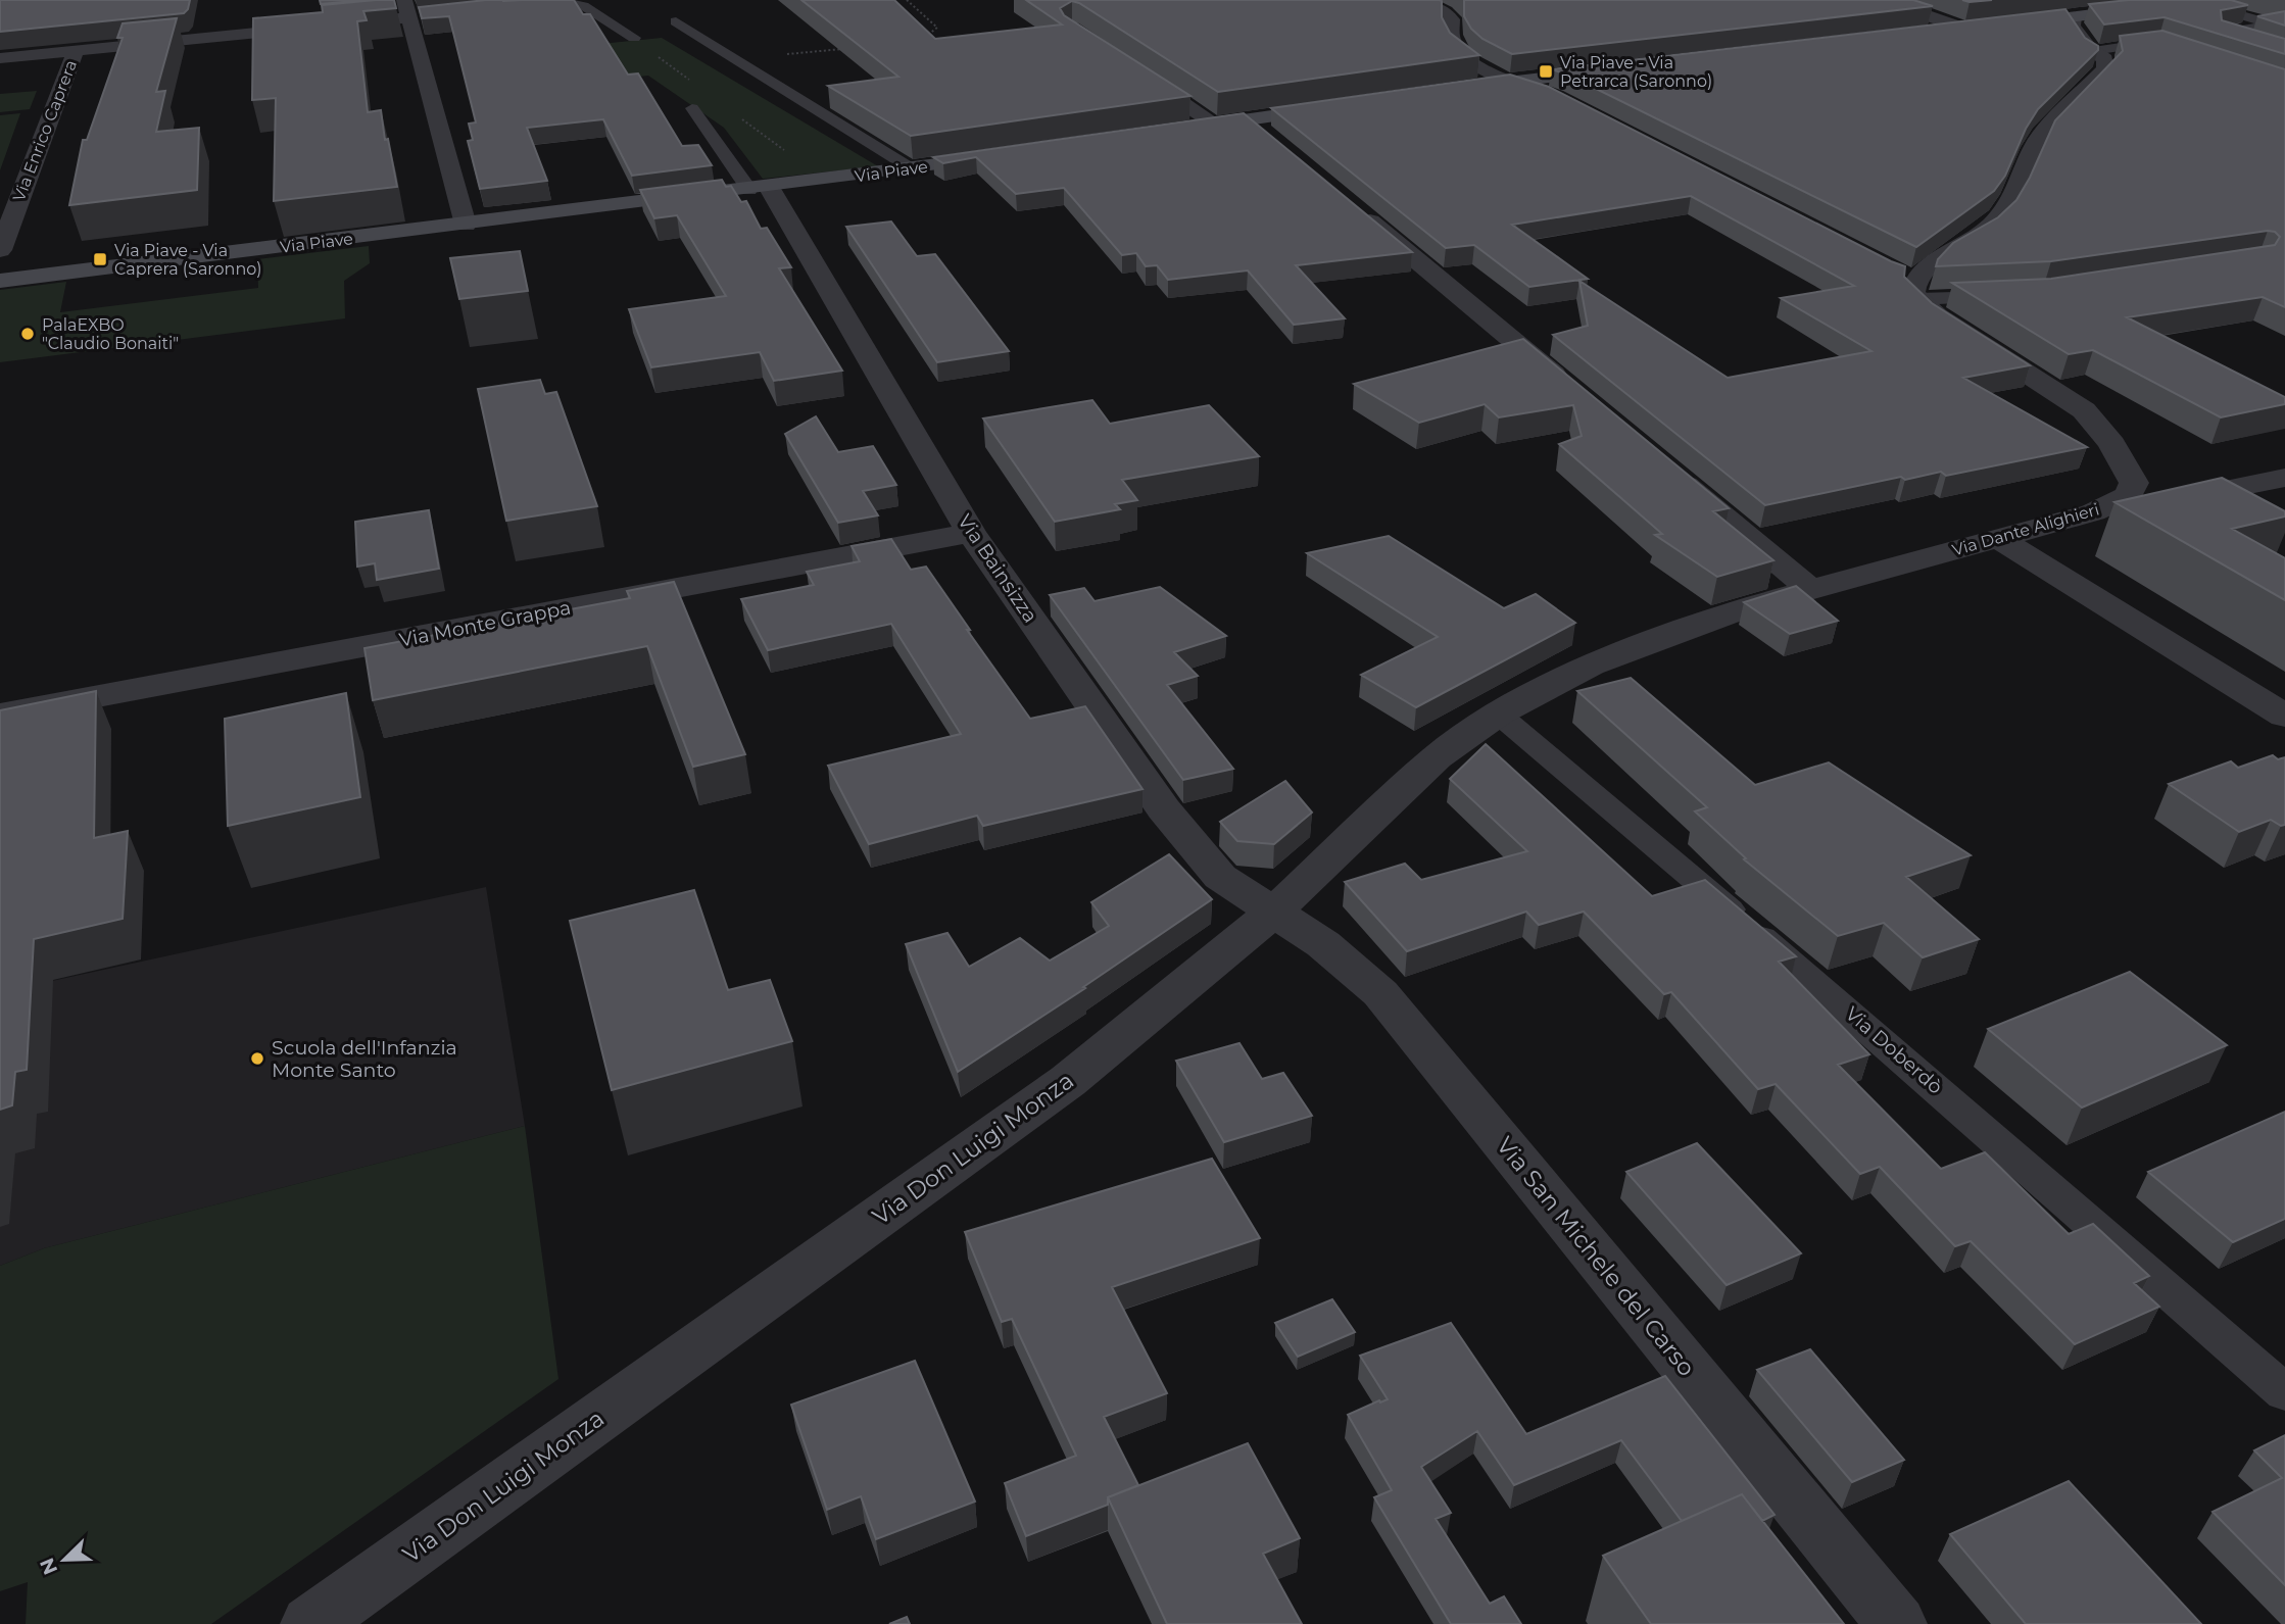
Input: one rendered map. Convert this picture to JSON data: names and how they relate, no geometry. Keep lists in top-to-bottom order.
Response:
{
  "streets": {
    "street": [
      "Via Enrico Caprera",
      "Via Piave",
      "Via Dante Alighieri",
      "Via Bainsizza",
      "Via Monte Grappa",
      "Via Don Luigi Monza",
      "Via San Michele del Carso"
    ],
    "lane": ["Via Doberdò"]
  },
  "crossings": [
    ["Via Piave", "Via Bainsizza"],
    ["Via Dante Alighieri", "Via Don Luigi Monza"],
    ["Via Bainsizza", "Via Monte Grappa"],
    ["Via Bainsizza", "Via Don Luigi Monza"],
    ["Via Bainsizza", "Via San Michele del Carso"],
    ["Via Doberdò", "Via Don Luigi Monza"],
    ["Via Don Luigi Monza", "Via San Michele del Carso"]
  ],
  "places": {
    "transit": ["Via Piave - Via Petrarca (Saronno)", "Via Piave - Via Caprera (Saronno)"],
    "other": ["PalaEXBO \"Claudio Bonaiti\"", "Scuola dell'Infanzia Monte Santo"]
  },
  "north": "bottom left"
}
